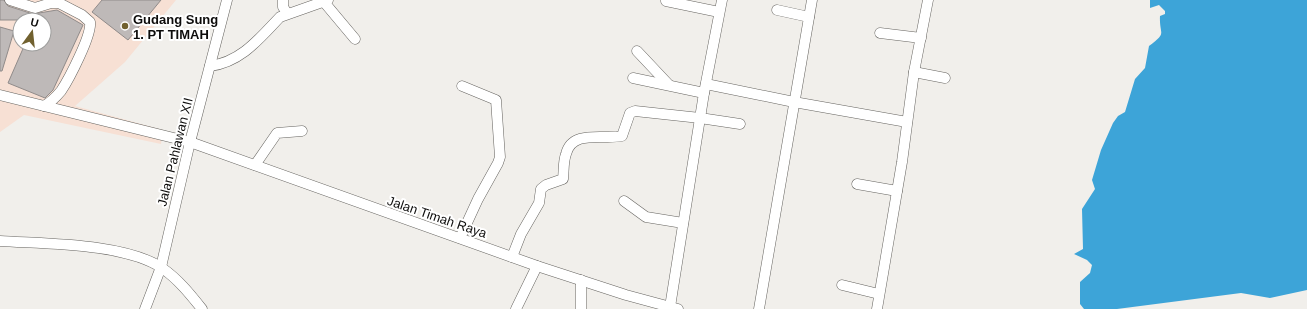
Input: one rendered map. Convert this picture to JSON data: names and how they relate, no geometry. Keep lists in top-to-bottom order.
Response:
{
  "streets": {
    "street": ["Jalan Pahlawan XII", "Jalan Timah Raya"]
  },
  "crossings": [
    ["Jalan Pahlawan XII", "Jalan Timah Raya"]
  ],
  "places": ["Gudang Sung 1. PT TIMAH"],
  "north": "top"
}
